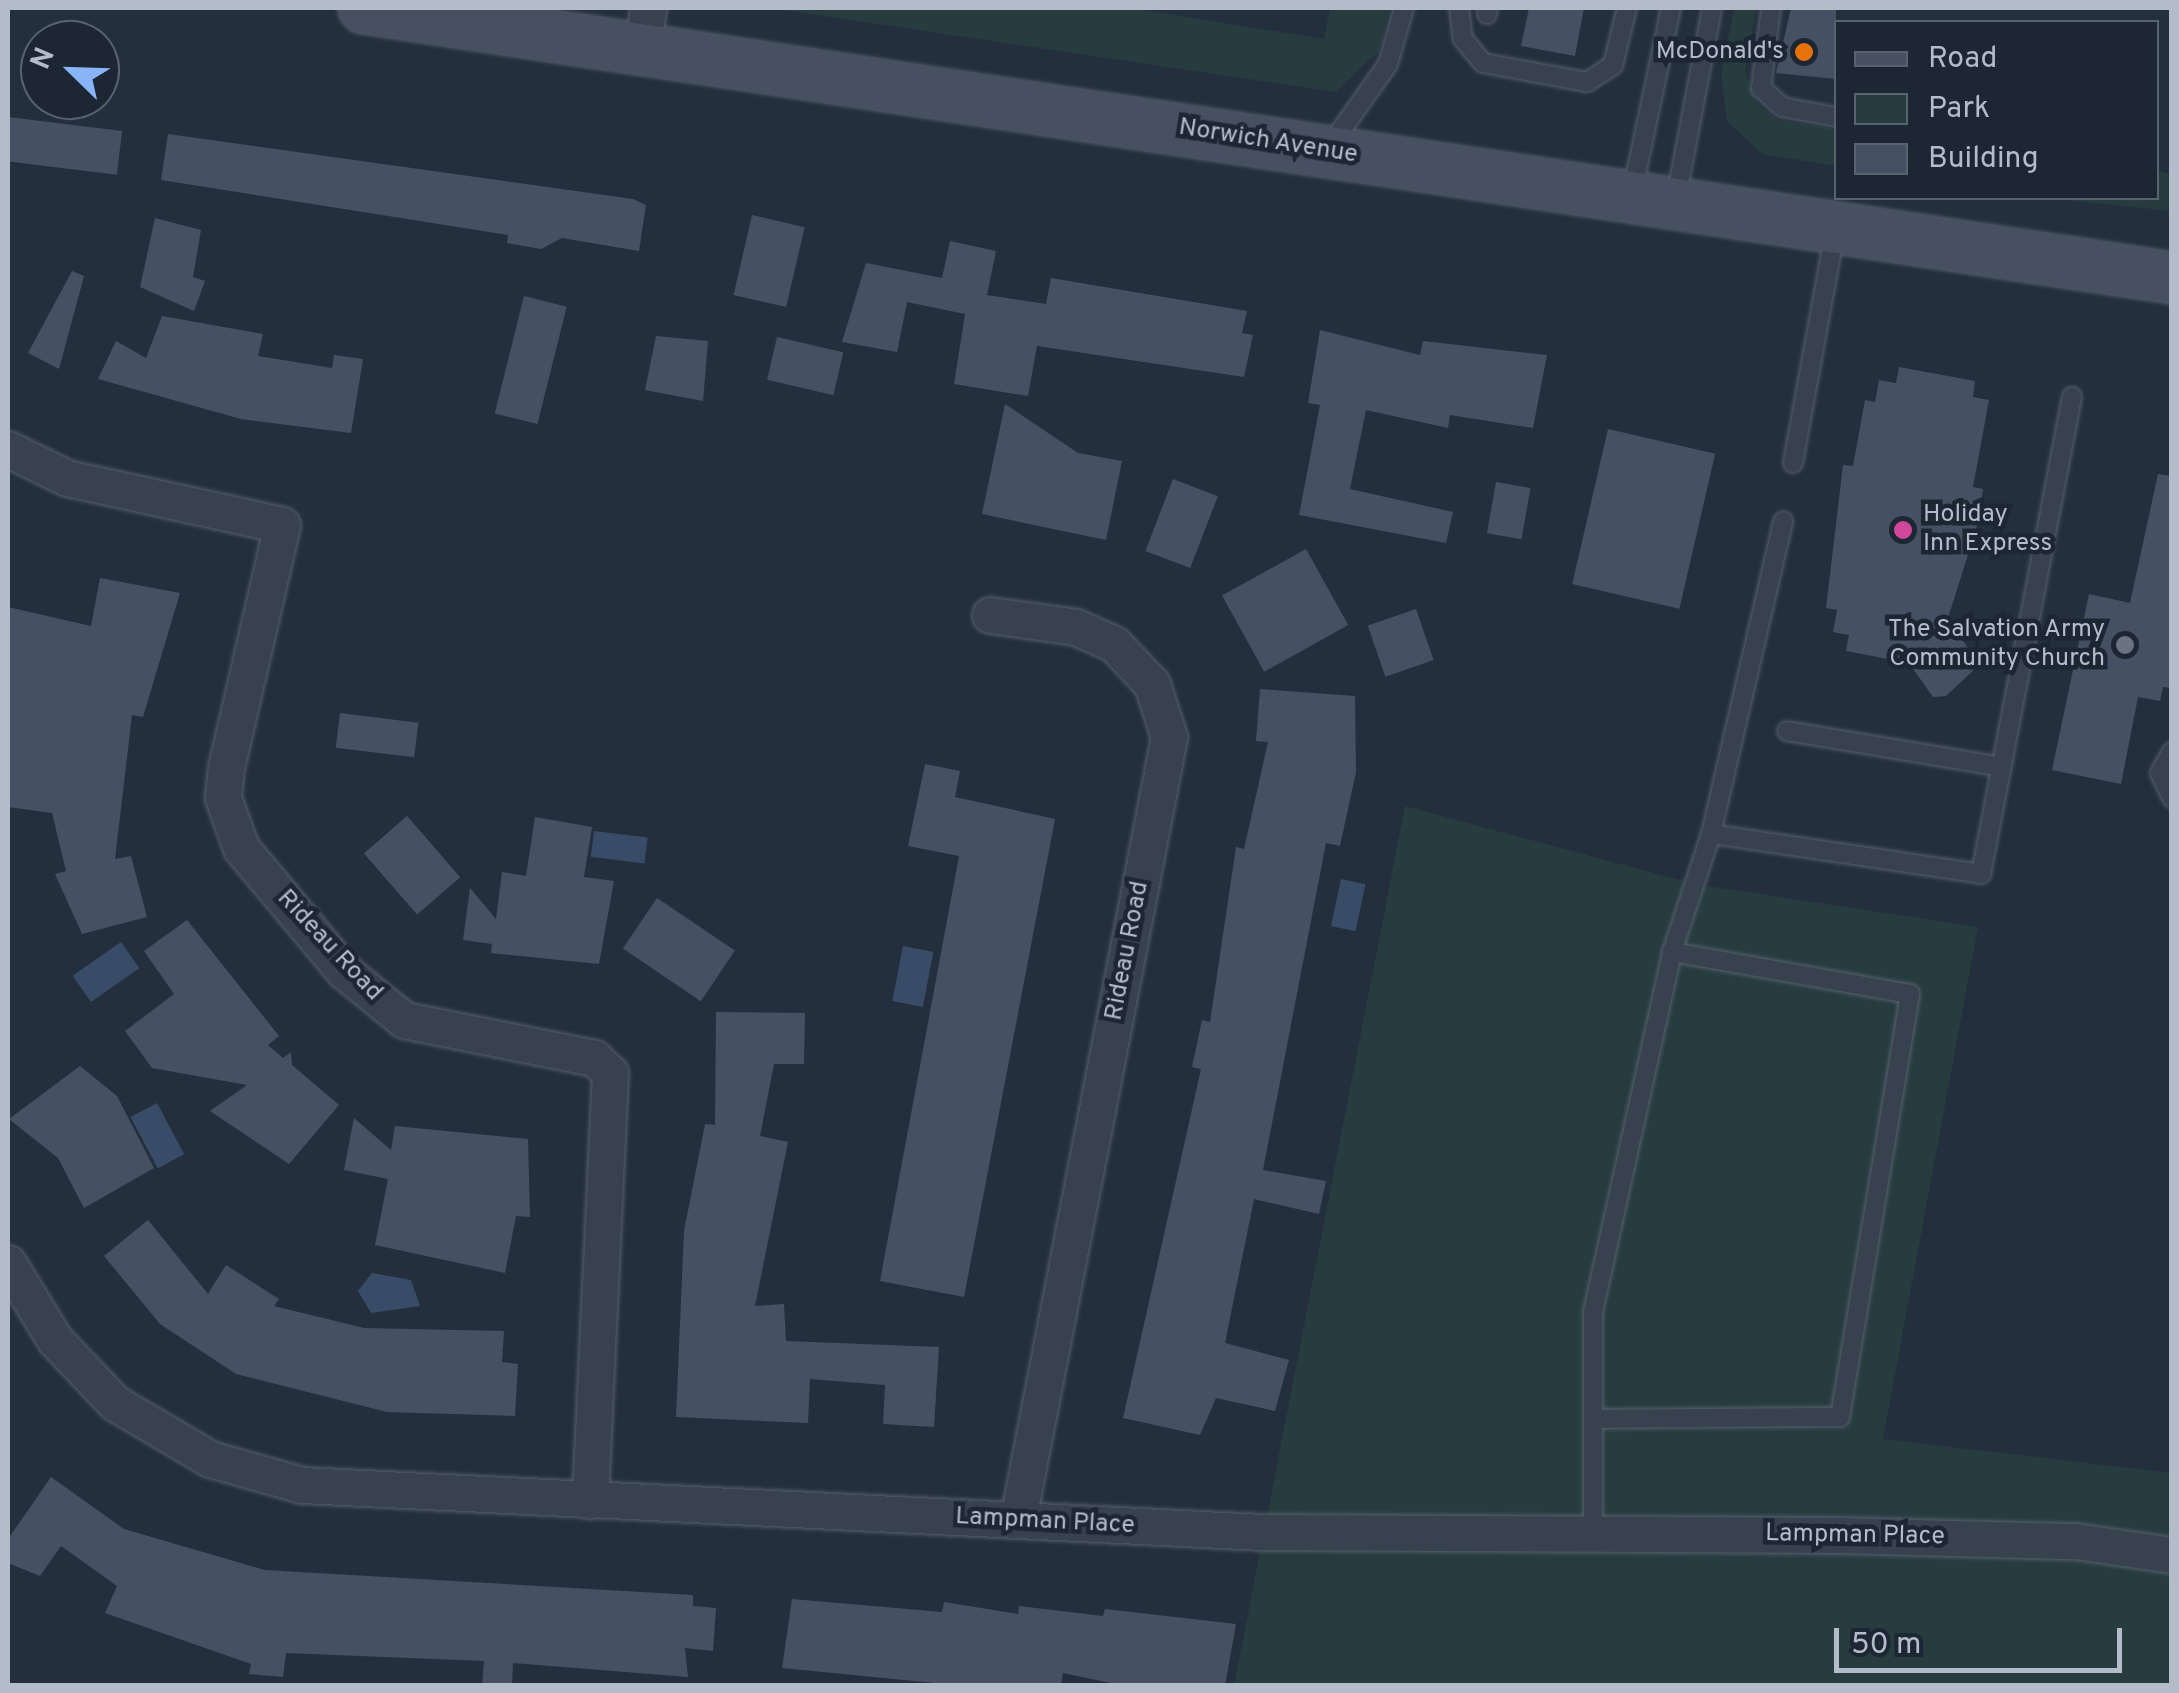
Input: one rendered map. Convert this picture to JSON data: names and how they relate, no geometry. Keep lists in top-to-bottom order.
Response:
{
  "streets": {
    "main road": ["Norwich Avenue"],
    "street": ["Rideau Road", "Lampman Place"]
  },
  "crossings": [
    ["Rideau Road", "Lampman Place"]
  ],
  "places": ["McDonald's", "Holiday Inn Express", "The Salvation Army Community Church"],
  "legend": ["Road", "Park", "Building"],
  "scale_bar": "50 m",
  "north": "top left"
}
